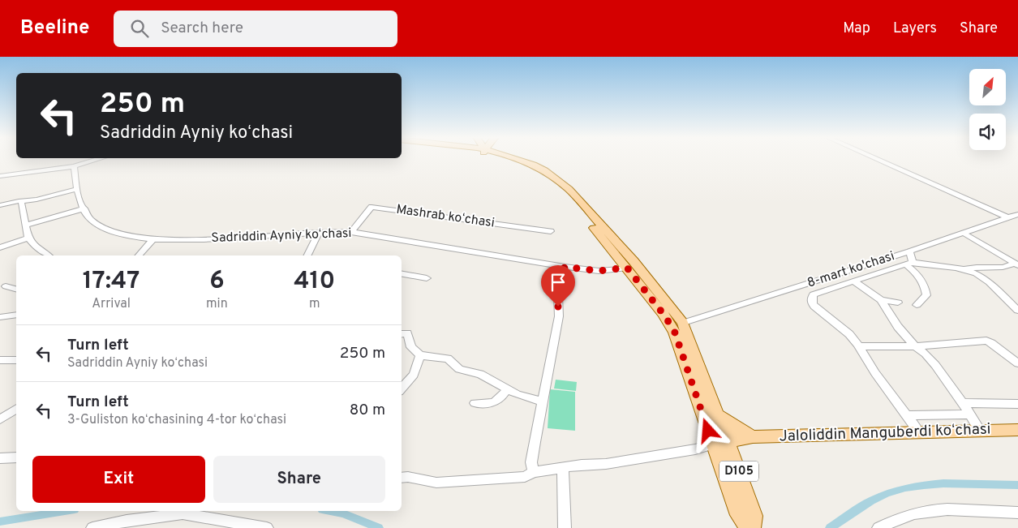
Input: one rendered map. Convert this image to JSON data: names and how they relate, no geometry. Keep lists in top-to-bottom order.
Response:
{
  "streets": {
    "main road": ["Jaloliddin Manguberdi koʻchasi", "D105"],
    "street": ["Mashrab koʻchasi", "Sadriddin Ayniy koʻchasi", "8-mart ko'chasi"]
  },
  "crossings": [
    ["Mashrab koʻchasi", "Sadriddin Ayniy koʻchasi"],
    ["Sadriddin Ayniy koʻchasi", "D105"],
    ["8-mart ko'chasi", "D105"],
    ["Jaloliddin Manguberdi koʻchasi", "D105"]
  ],
  "north": "top right",
  "page": {
    "header": "Beeline",
    "search": "Search here",
    "nav": ["Map", "Layers", "Share"],
    "turn": ["250 m", "Sadriddin Ayniy koʻchasi"],
    "eta": [
      "17:47",
      "Arrival",
      "6",
      "min",
      "410",
      "m"
    ],
    "list": [
      {
        "name": "Turn left",
        "note": "Sadriddin Ayniy koʻchasi",
        "value": "250 m"
      },
      {
        "name": "Turn left",
        "note": "3-Guliston koʻchasining 4-tor koʻchasi",
        "value": "80 m"
      }
    ],
    "buttons": ["Exit", "Share"]
  }
}
